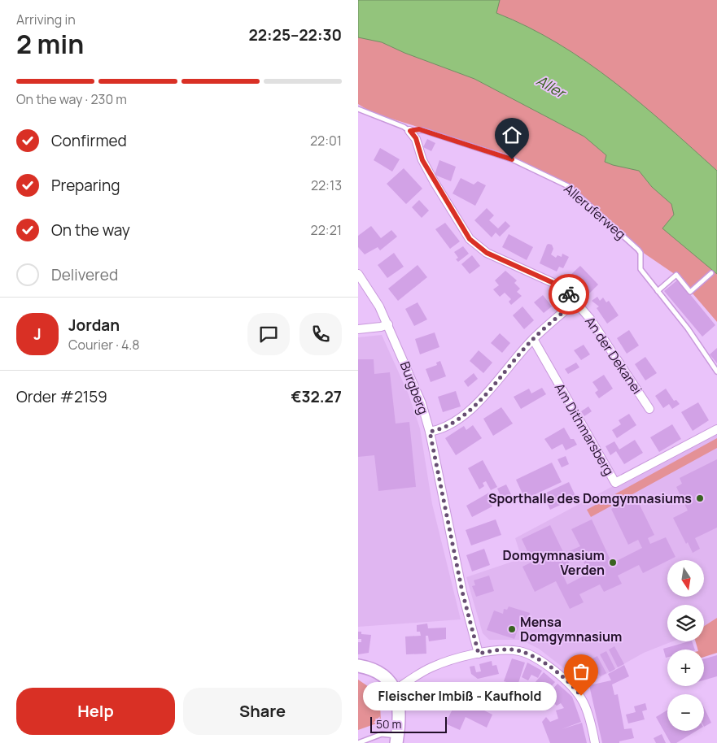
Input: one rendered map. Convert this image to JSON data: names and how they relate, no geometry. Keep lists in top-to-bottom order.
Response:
{
  "streets": {
    "street": ["An der Dekanei", "Burgberg", "Am Dithmarsberg"],
    "lane": ["Alleruferweg"]
  },
  "crossings": [
    ["Alleruferweg", "An der Dekanei"]
  ],
  "water": ["Aller"],
  "places": [
    "Sporthalle des Domgymnasiums",
    "Domgymnasium Verden",
    "Mensa Domgymnasium",
    "Fleischer Imbiß - Kaufhold"
  ],
  "scale_bar": "50 m",
  "north": "bottom",
  "page": {
    "heading": ["2 min", "Arriving in", "22:25–22:30"],
    "panel": [
      "Jordan",
      "Courier · 4.8",
      "Order #2159",
      "€32.27"
    ],
    "bar": "On the way · 230 m",
    "list": [
      ["Confirmed", "22:01"],
      ["Preparing", "22:13"],
      ["On the way", "22:21"],
      "Delivered"
    ],
    "round": "J",
    "map_buttons": ["+", "−"],
    "buttons": ["Help", "Share"],
    "bubble": "Fleischer Imbiß - Kaufhold",
    "scale": "50 m"
  }
}
